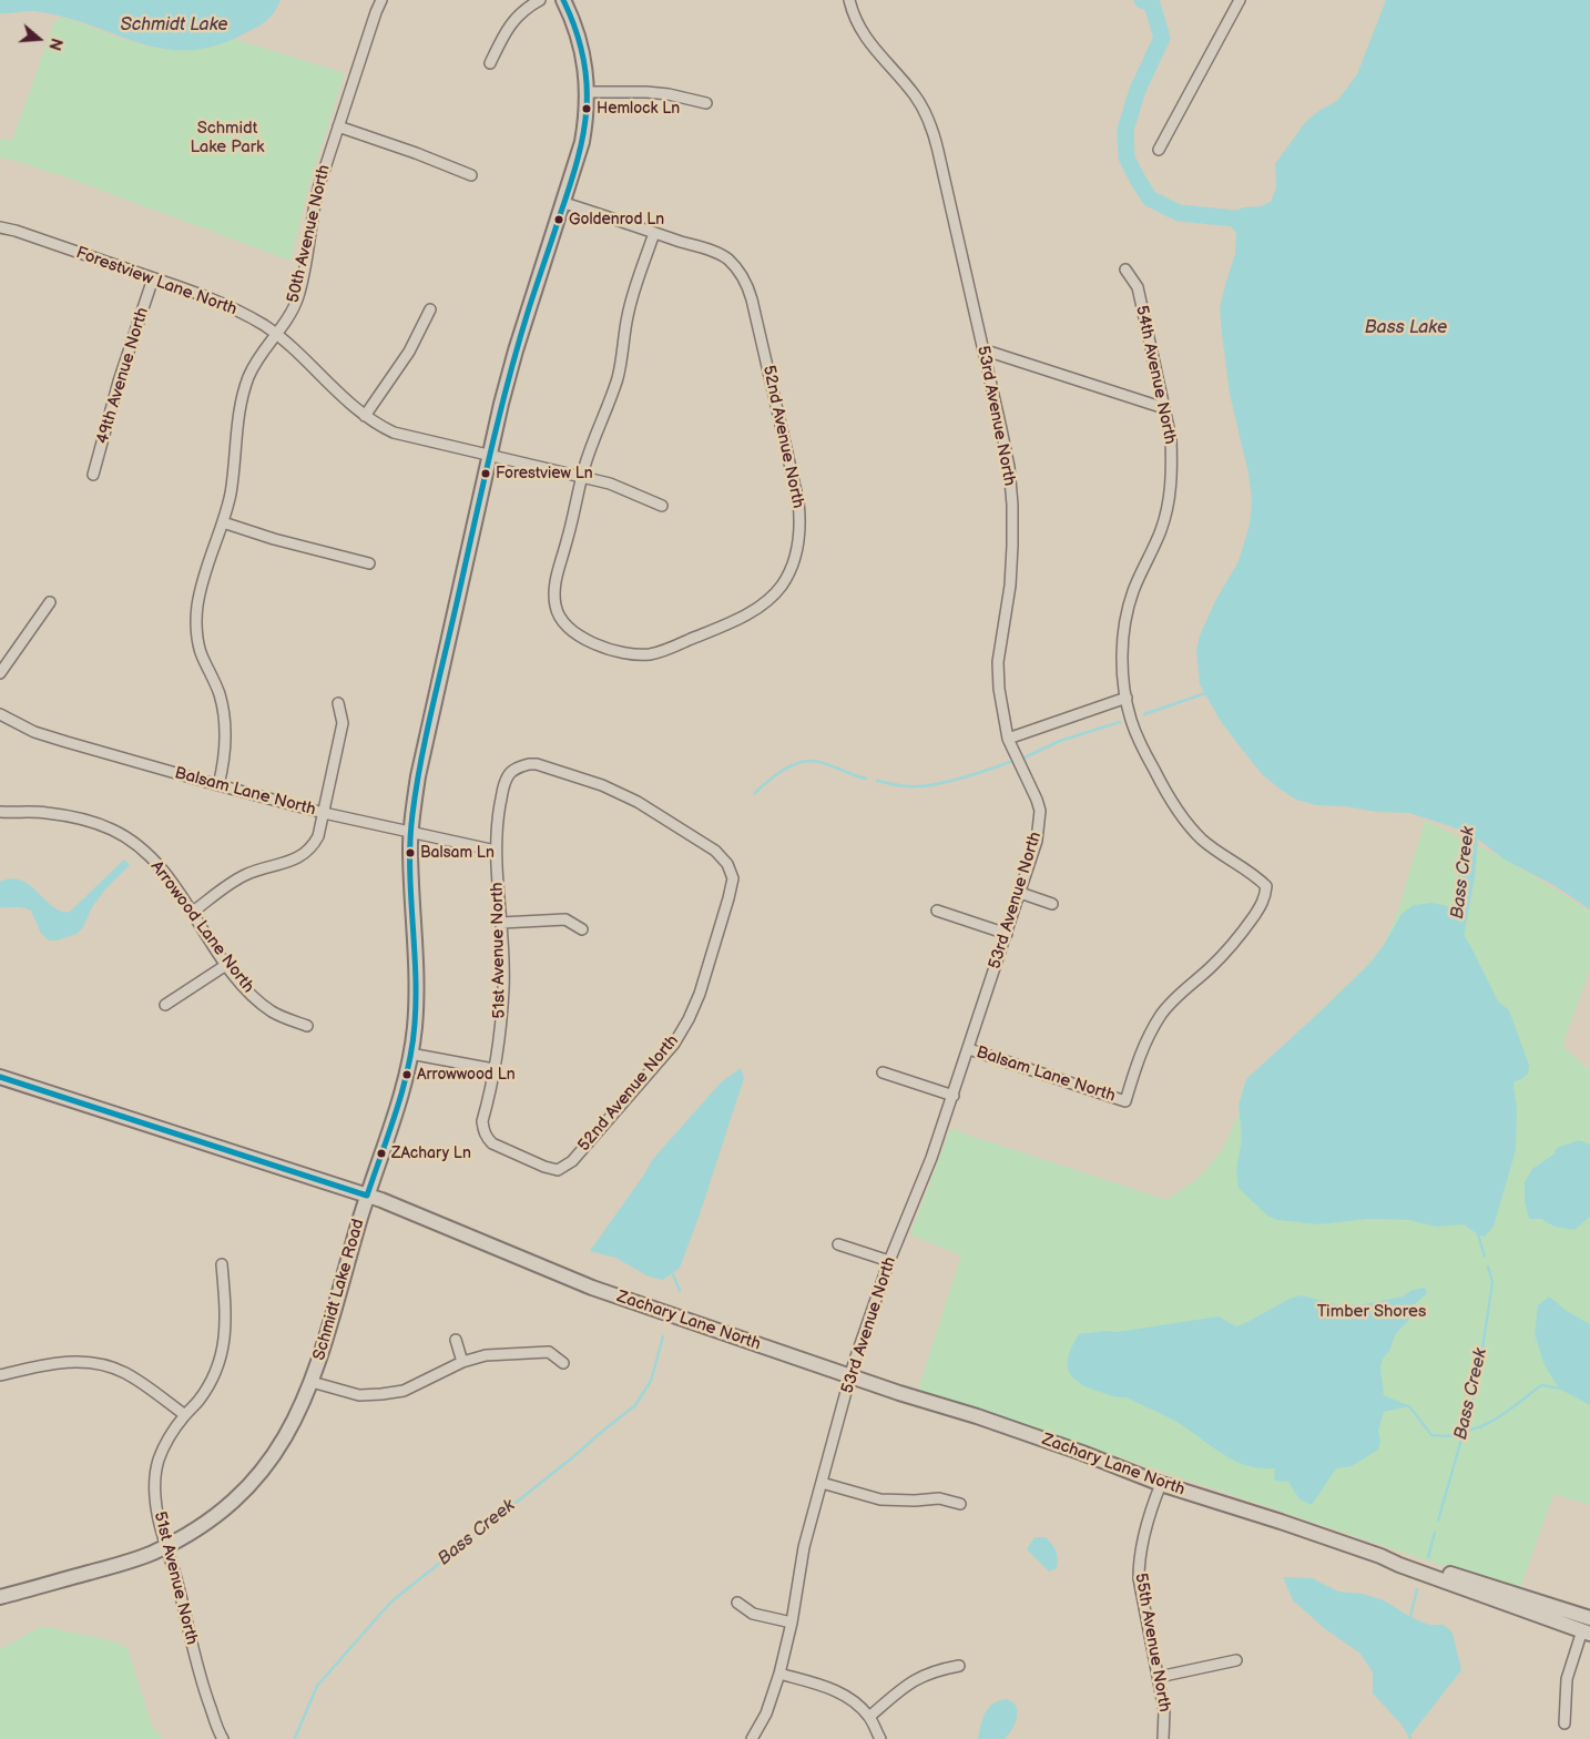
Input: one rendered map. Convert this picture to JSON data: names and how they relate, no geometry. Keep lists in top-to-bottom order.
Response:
{
  "streets": {
    "street": [
      "50th Avenue North",
      "Forestview Lane North",
      "54th Avenue North",
      "49th Avenue North",
      "53rd Avenue North",
      "52nd Avenue North",
      "Balsam Lane North",
      "Arrowood Lane North",
      "51st Avenue North",
      "Schmidt Lake Road",
      "Zachary Lane North",
      "55th Avenue North"
    ]
  },
  "crossings": [
    ["50th Avenue North", "Forestview Lane North"],
    ["50th Avenue North", "Balsam Lane North"],
    ["Forestview Lane North", "49th Avenue North"],
    ["Forestview Lane North", "52nd Avenue North"],
    ["Forestview Lane North", "Schmidt Lake Road"],
    ["54th Avenue North", "Balsam Lane North"],
    ["53rd Avenue North", "Balsam Lane North"],
    ["53rd Avenue North", "Zachary Lane North"],
    ["52nd Avenue North", "51st Avenue North"],
    ["52nd Avenue North", "Schmidt Lake Road"],
    ["Balsam Lane North", "51st Avenue North"],
    ["Balsam Lane North", "Schmidt Lake Road"],
    ["51st Avenue North", "Schmidt Lake Road"],
    ["Schmidt Lake Road", "Zachary Lane North"],
    ["Zachary Lane North", "55th Avenue North"]
  ],
  "water": ["Schmidt Lake", "Bass Lake", "Bass Creek"],
  "parks": ["Schmidt Lake Park", "Timber Shores"],
  "places": [
    "Hemlock Ln",
    "Goldenrod Ln",
    "Forestview Ln",
    "Balsam Ln",
    "Arrowwood Ln",
    "ZAchary Ln"
  ],
  "north": "right"
}
